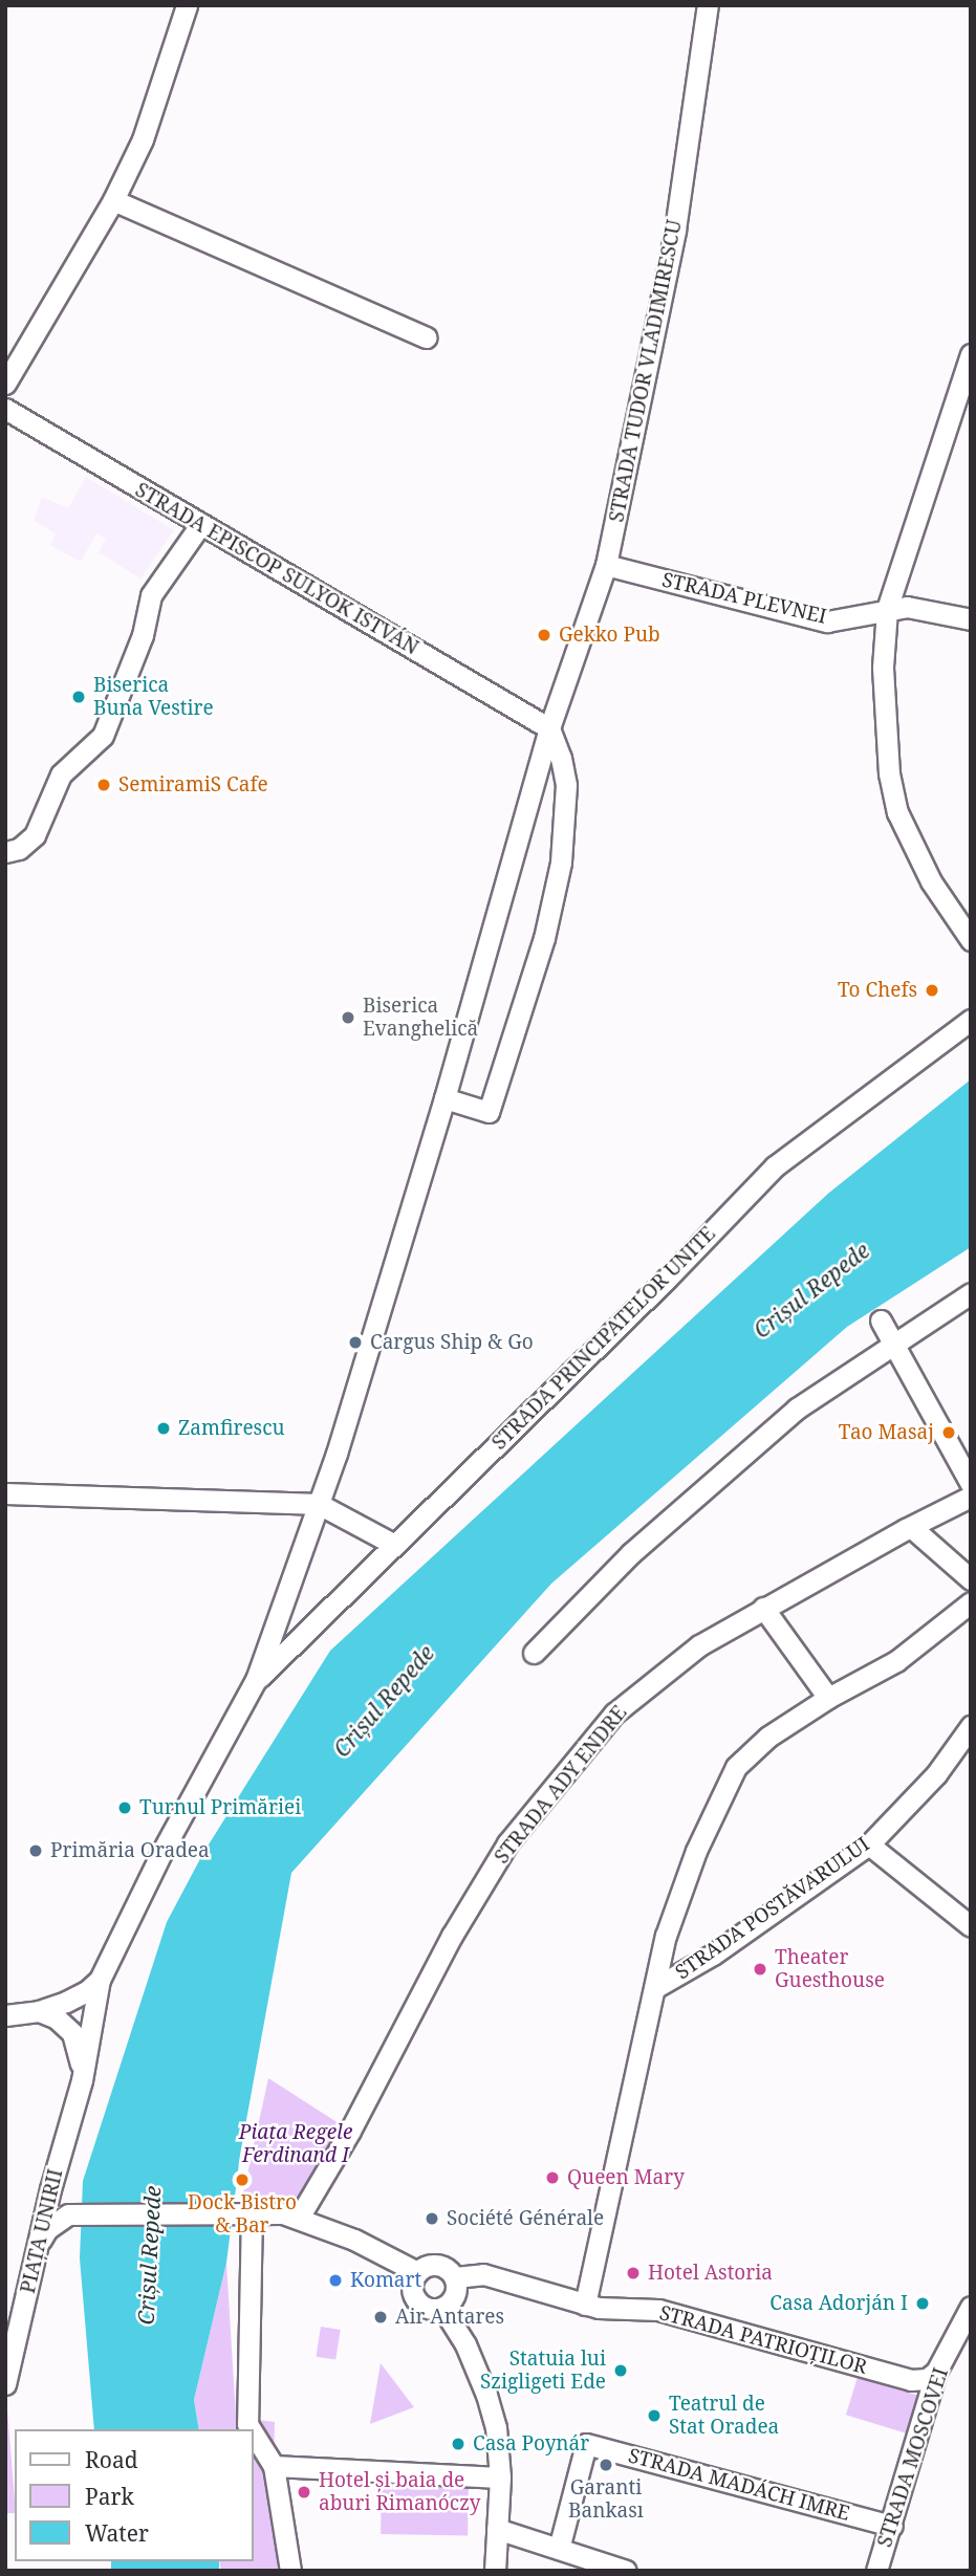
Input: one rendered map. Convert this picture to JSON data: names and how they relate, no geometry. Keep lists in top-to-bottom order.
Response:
{
  "streets": {
    "street": [
      "STRADA TUDOR VLADIMIRESCU",
      "STRADA EPISCOP SULYOK ISTVÁN",
      "STRADA PLEVNEI",
      "STRADA PRINCIPATELOR UNITE",
      "STRADA ADY ENDRE",
      "STRADA POSTĂVARULUI",
      "PIAȚA UNIRII",
      "STRADA PATRIOȚILOR",
      "STRADA MOSCOVEI",
      "STRADA MADÁCH IMRE"
    ]
  },
  "crossings": [
    ["STRADA TUDOR VLADIMIRESCU", "STRADA EPISCOP SULYOK ISTVÁN"],
    ["STRADA TUDOR VLADIMIRESCU", "STRADA PLEVNEI"],
    ["STRADA TUDOR VLADIMIRESCU", "STRADA PRINCIPATELOR UNITE"],
    ["STRADA TUDOR VLADIMIRESCU", "PIAȚA UNIRII"],
    ["STRADA PATRIOȚILOR", "STRADA MOSCOVEI"],
    ["STRADA MOSCOVEI", "STRADA MADÁCH IMRE"]
  ],
  "water": ["Crișul Repede"],
  "parks": ["Piața Regele Ferdinand I"],
  "places": [
    "Gekko Pub",
    "Biserica Buna Vestire",
    "SemiramiS Cafe",
    "To Chefs",
    "Biserica Evanghelică",
    "Cargus Ship & Go",
    "Zamfirescu",
    "Tao Masaj",
    "Turnul Primăriei",
    "Primăria Oradea",
    "Theater Guesthouse",
    "Queen Mary",
    "Dock Bistro & Bar",
    "Société Générale",
    "Hotel Astoria",
    "Komart",
    "Casa Adorján I",
    "Air Antares",
    "Statuia lui Szigligeti Ede",
    "Teatrul de Stat Oradea",
    "Casa Poynár",
    "Garanti Bankası",
    "Hotel și baia de aburi Rimanóczy"
  ],
  "legend": ["Road", "Park", "Water"]
}
